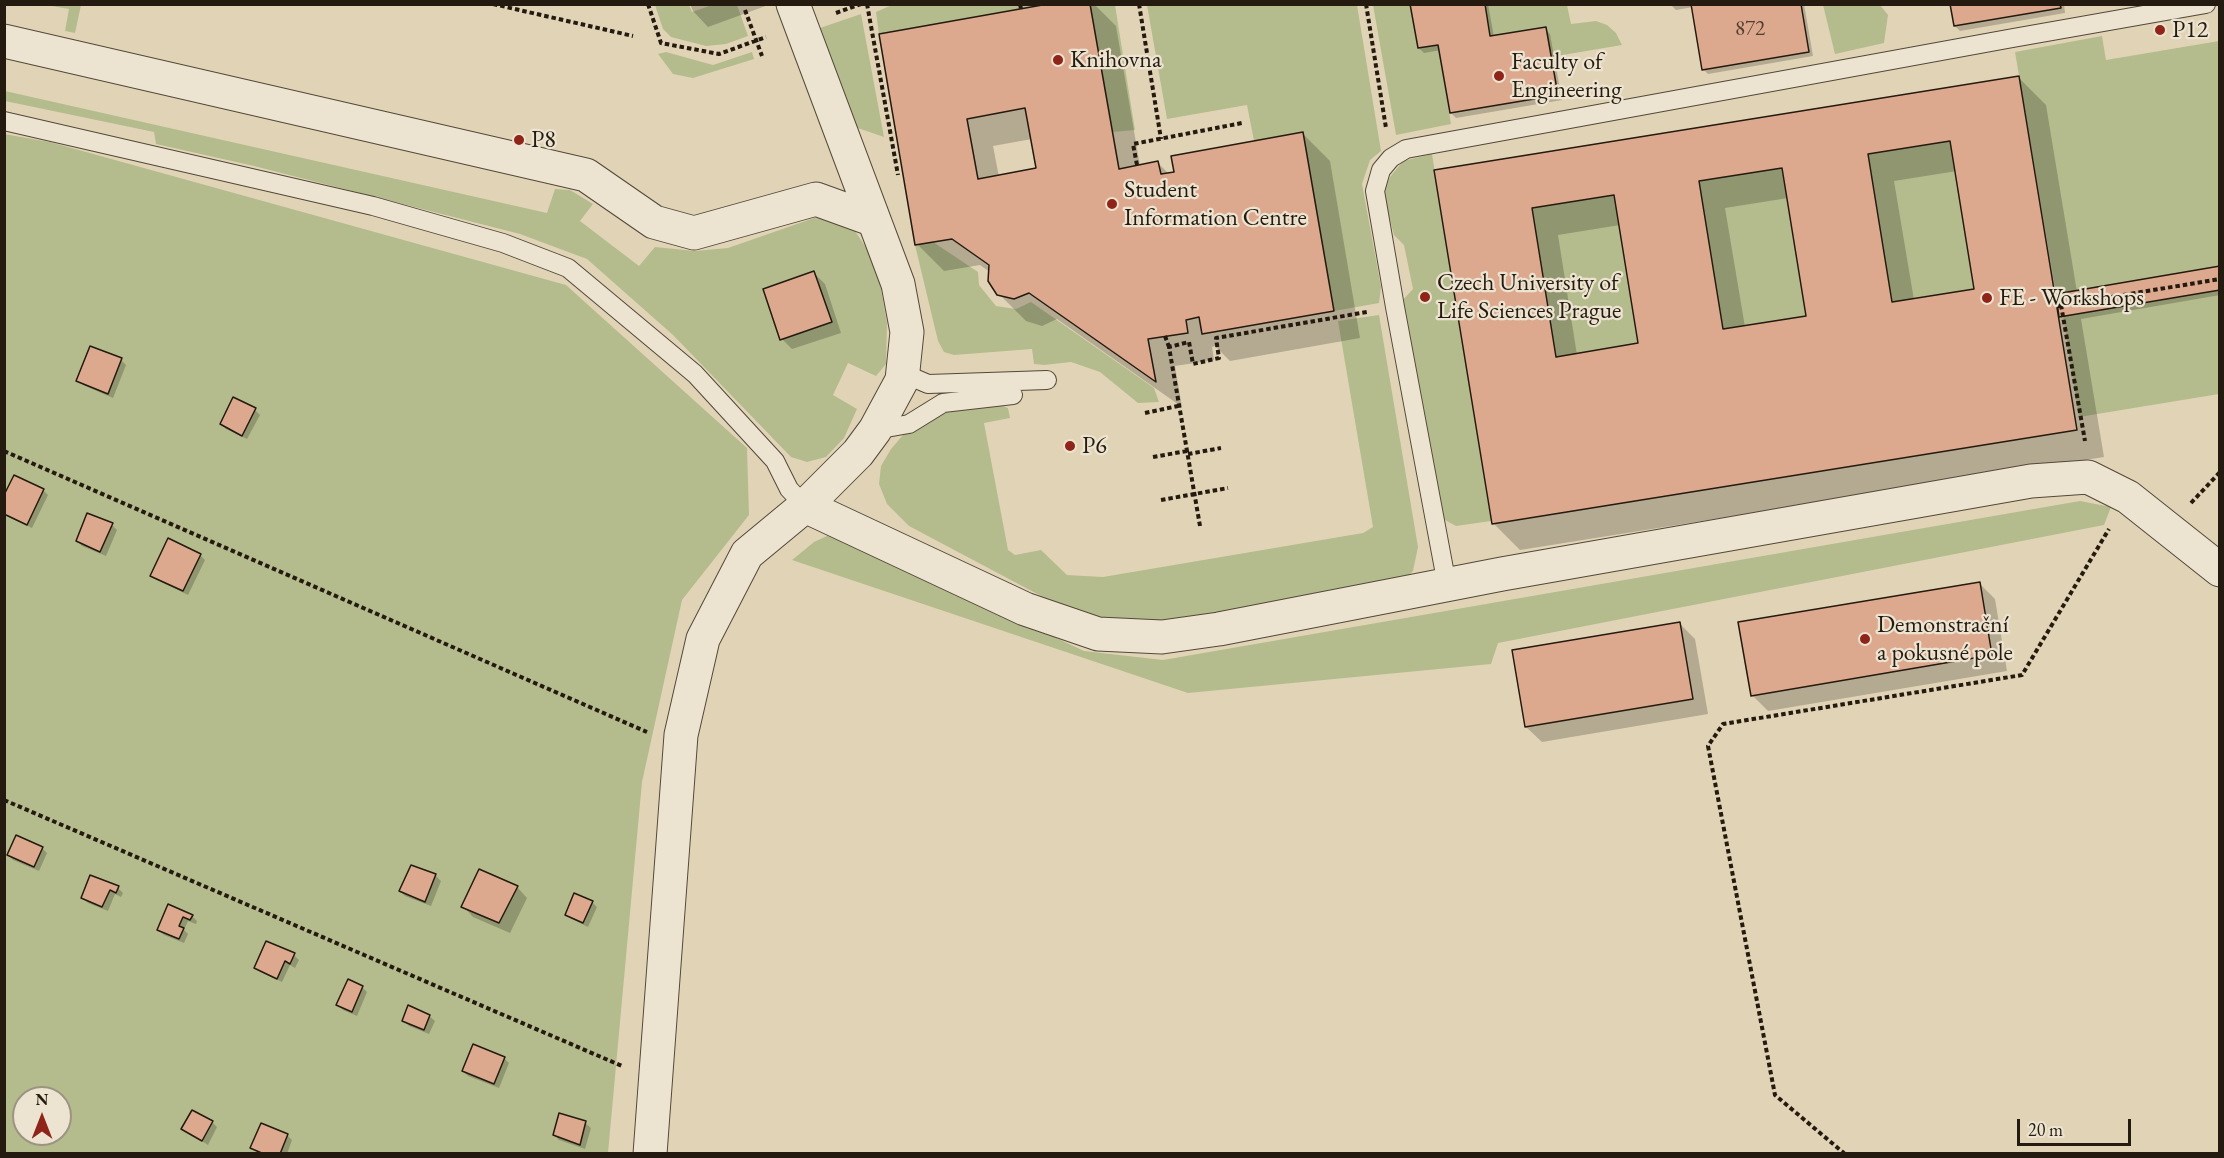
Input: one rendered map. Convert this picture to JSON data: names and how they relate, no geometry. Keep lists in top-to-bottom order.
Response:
{
  "places": [
    "P12",
    "Knihovna",
    "Faculty of Engineering",
    "P8",
    "Student Information Centre",
    "Czech University of Life Sciences Prague",
    "FE - Workshops",
    "P6",
    "Demonstrační a pokusné pole"
  ],
  "house_numbers": ["872"],
  "scale_bar": "20 m",
  "north": "top"
}
